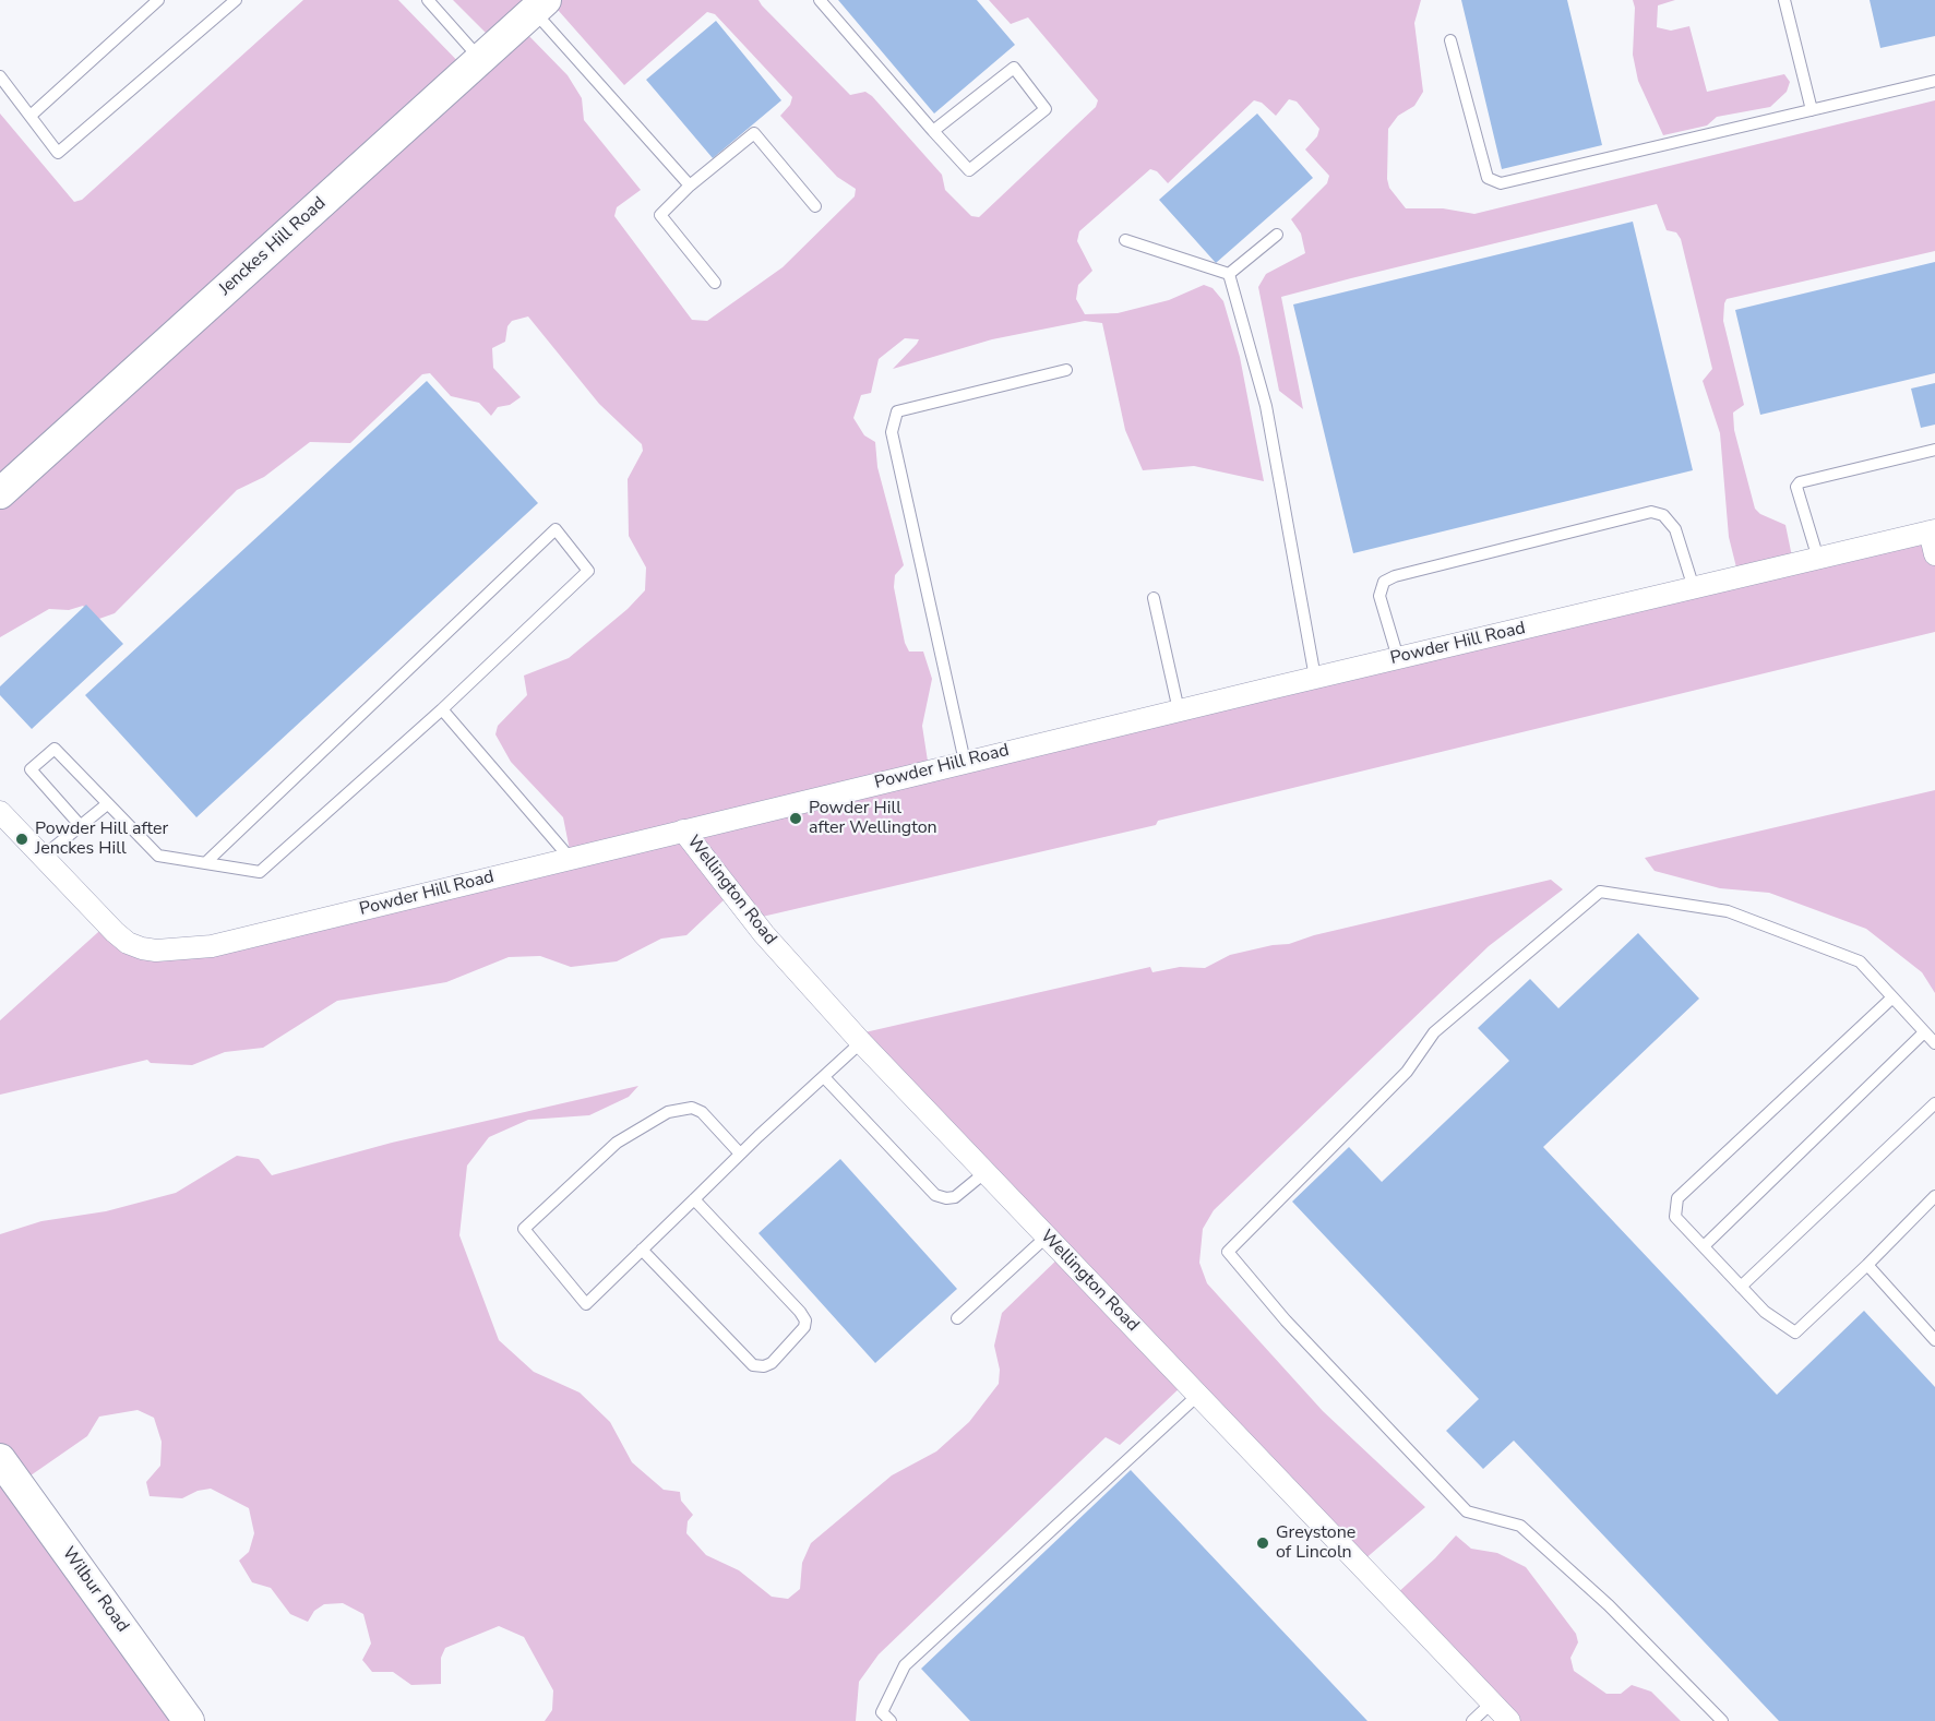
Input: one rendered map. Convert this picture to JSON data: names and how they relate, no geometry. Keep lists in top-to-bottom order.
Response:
{
  "streets": {
    "main road": ["Jenckes Hill Road", "Wilbur Road"],
    "street": ["Powder Hill Road", "Wellington Road"]
  },
  "crossings": [
    ["Powder Hill Road", "Wellington Road"]
  ],
  "places": ["Powder Hill after Wellington", "Powder Hill after Jenckes Hill", "Greystone of Lincoln"]
}
